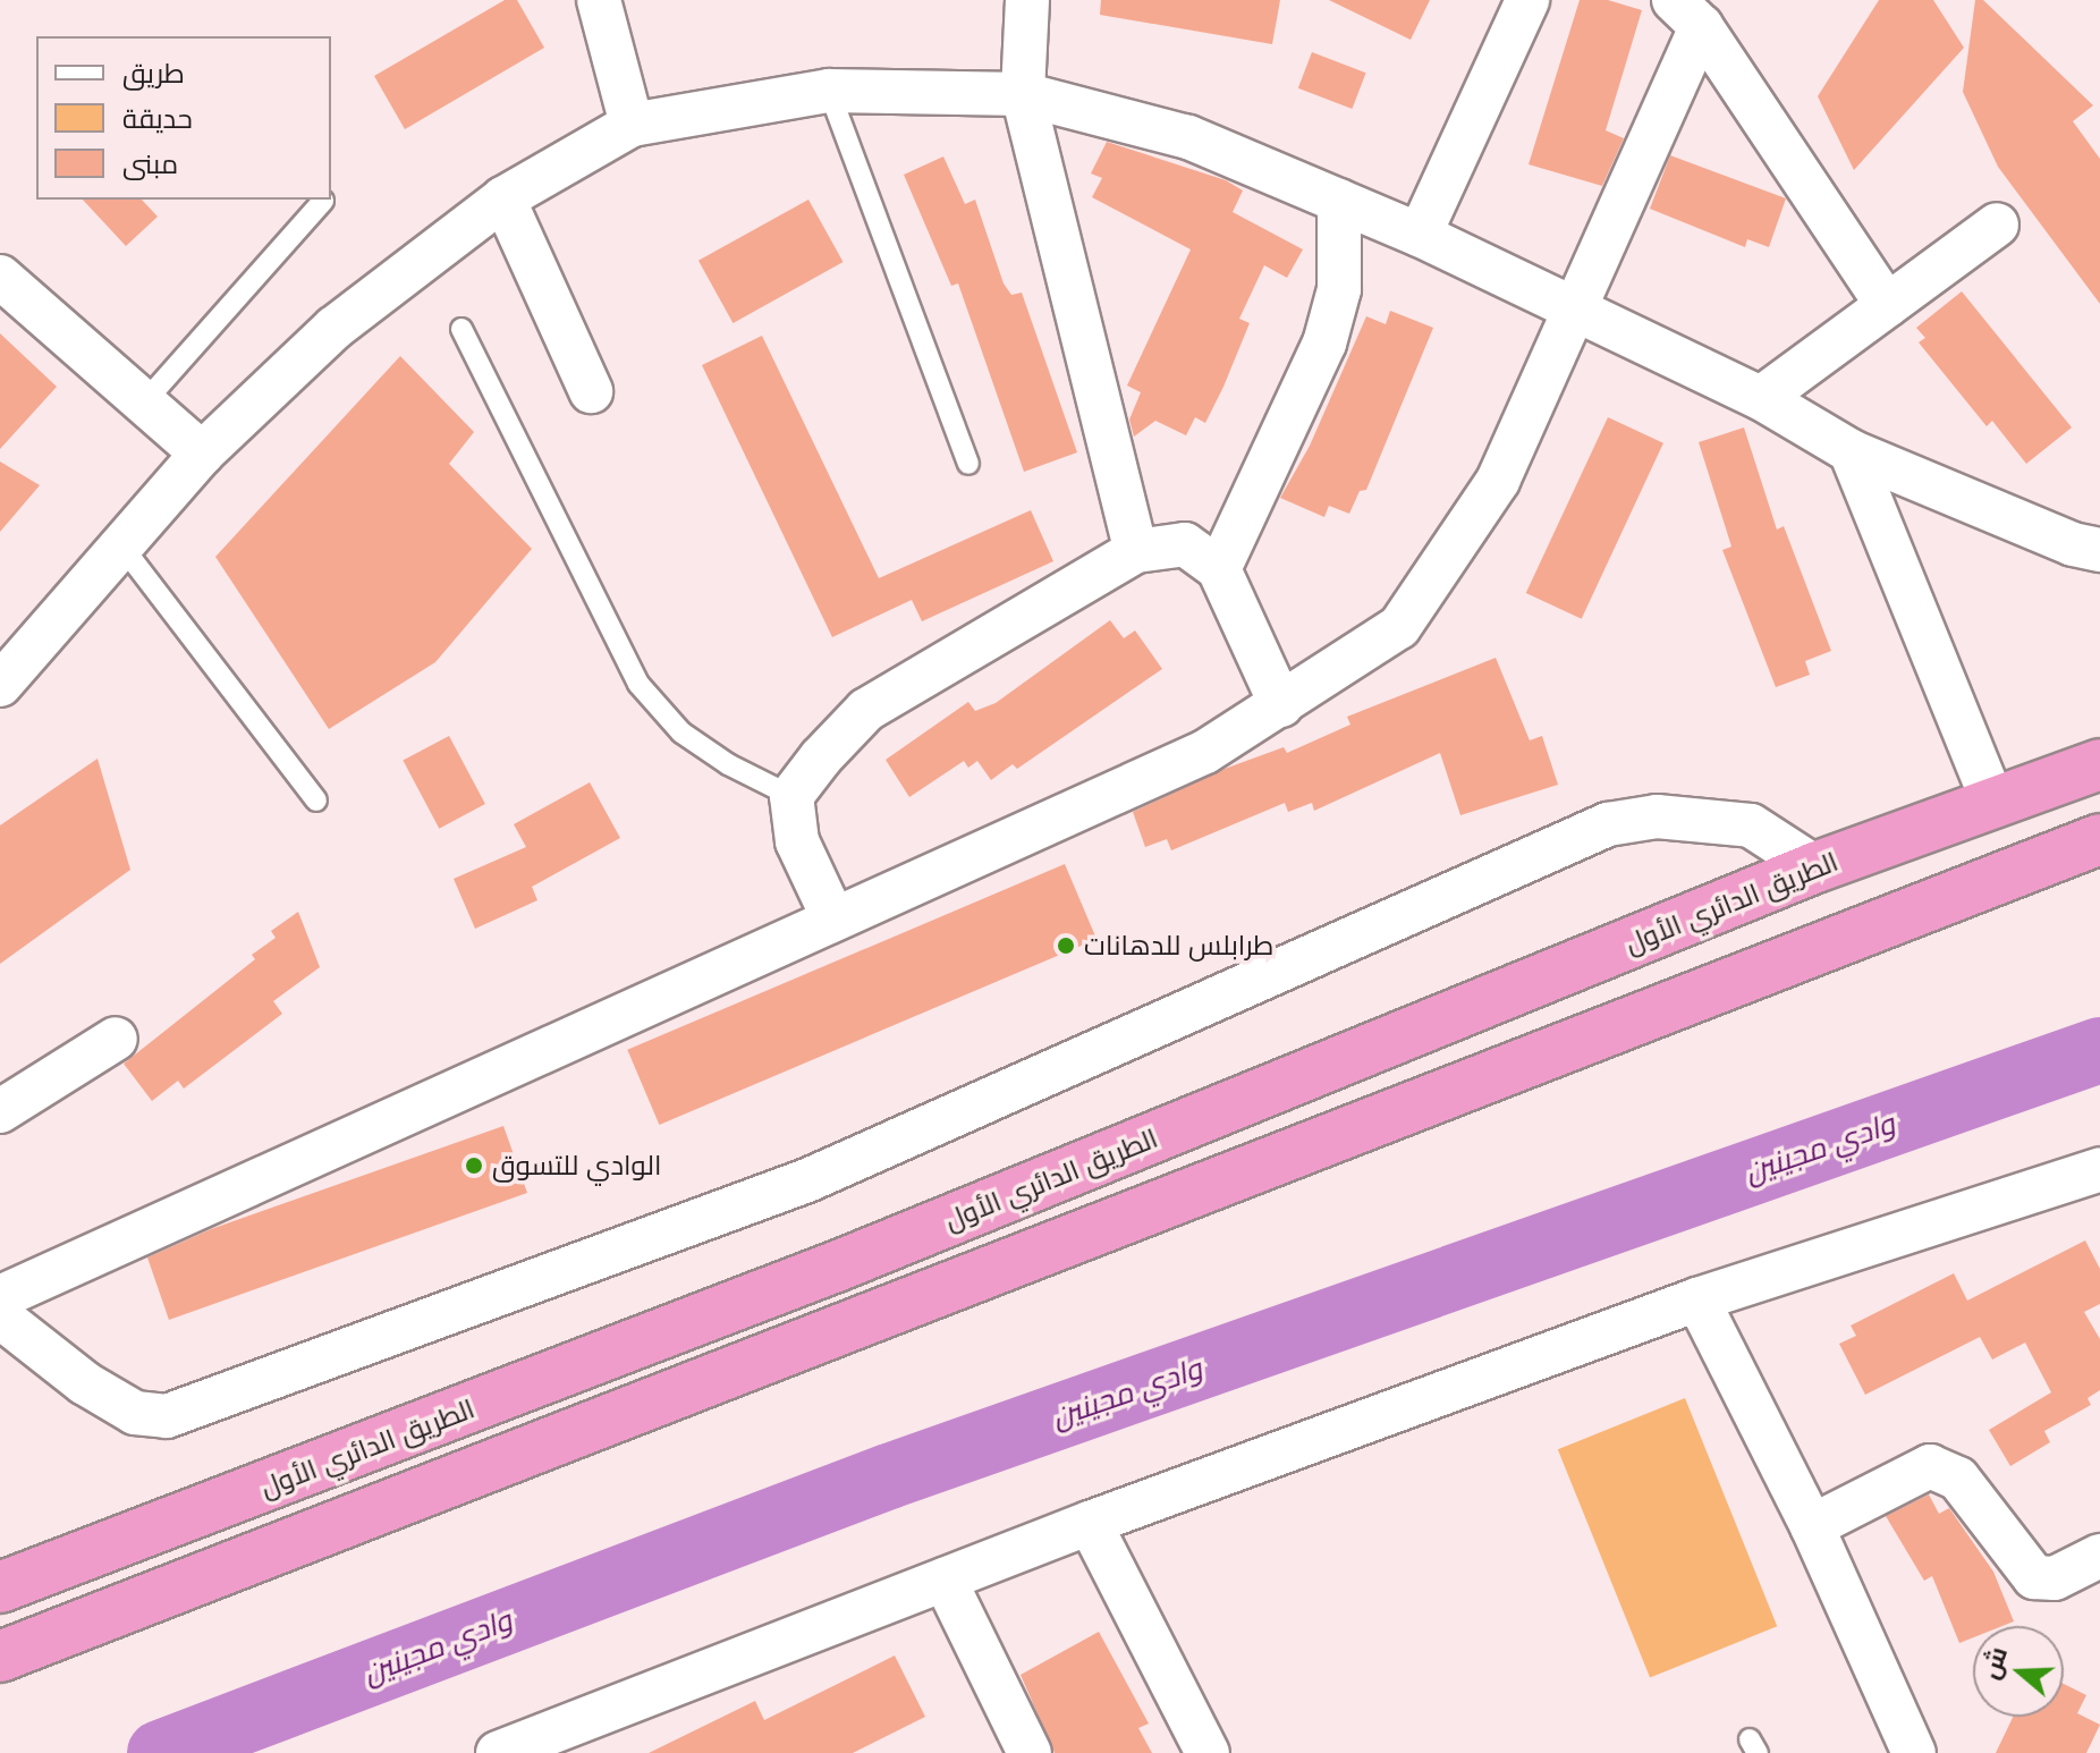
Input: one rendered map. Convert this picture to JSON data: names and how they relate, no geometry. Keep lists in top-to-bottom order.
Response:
{
  "streets": {
    "highway": ["الطريق الدائري الأول"]
  },
  "water": ["وادي مجينين"],
  "places": ["طرابلس للدهانات", "الوادي للتسوق"],
  "legend": ["طريق", "حديقة", "مبنى"],
  "north": "left"
}
